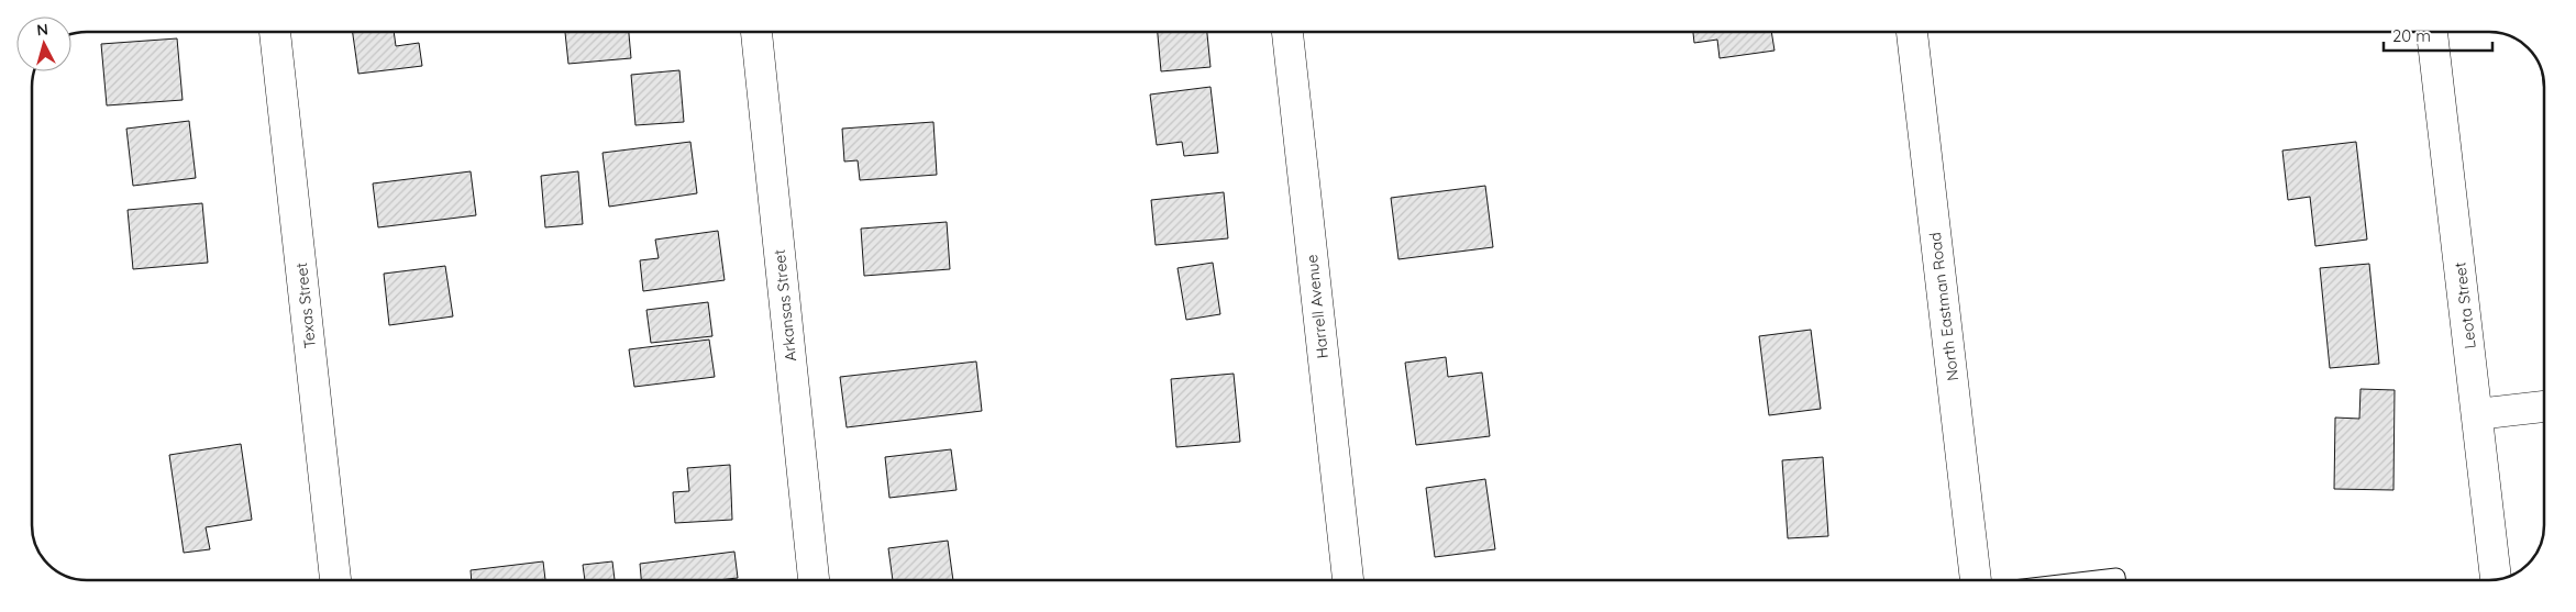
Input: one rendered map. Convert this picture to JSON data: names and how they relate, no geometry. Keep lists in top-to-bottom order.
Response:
{
  "streets": {
    "street": [
      "Texas Street",
      "Arkansas Street",
      "Leota Street",
      "Harrell Avenue",
      "North Eastman Road"
    ]
  },
  "scale_bar": "20 m",
  "north": "top"
}
